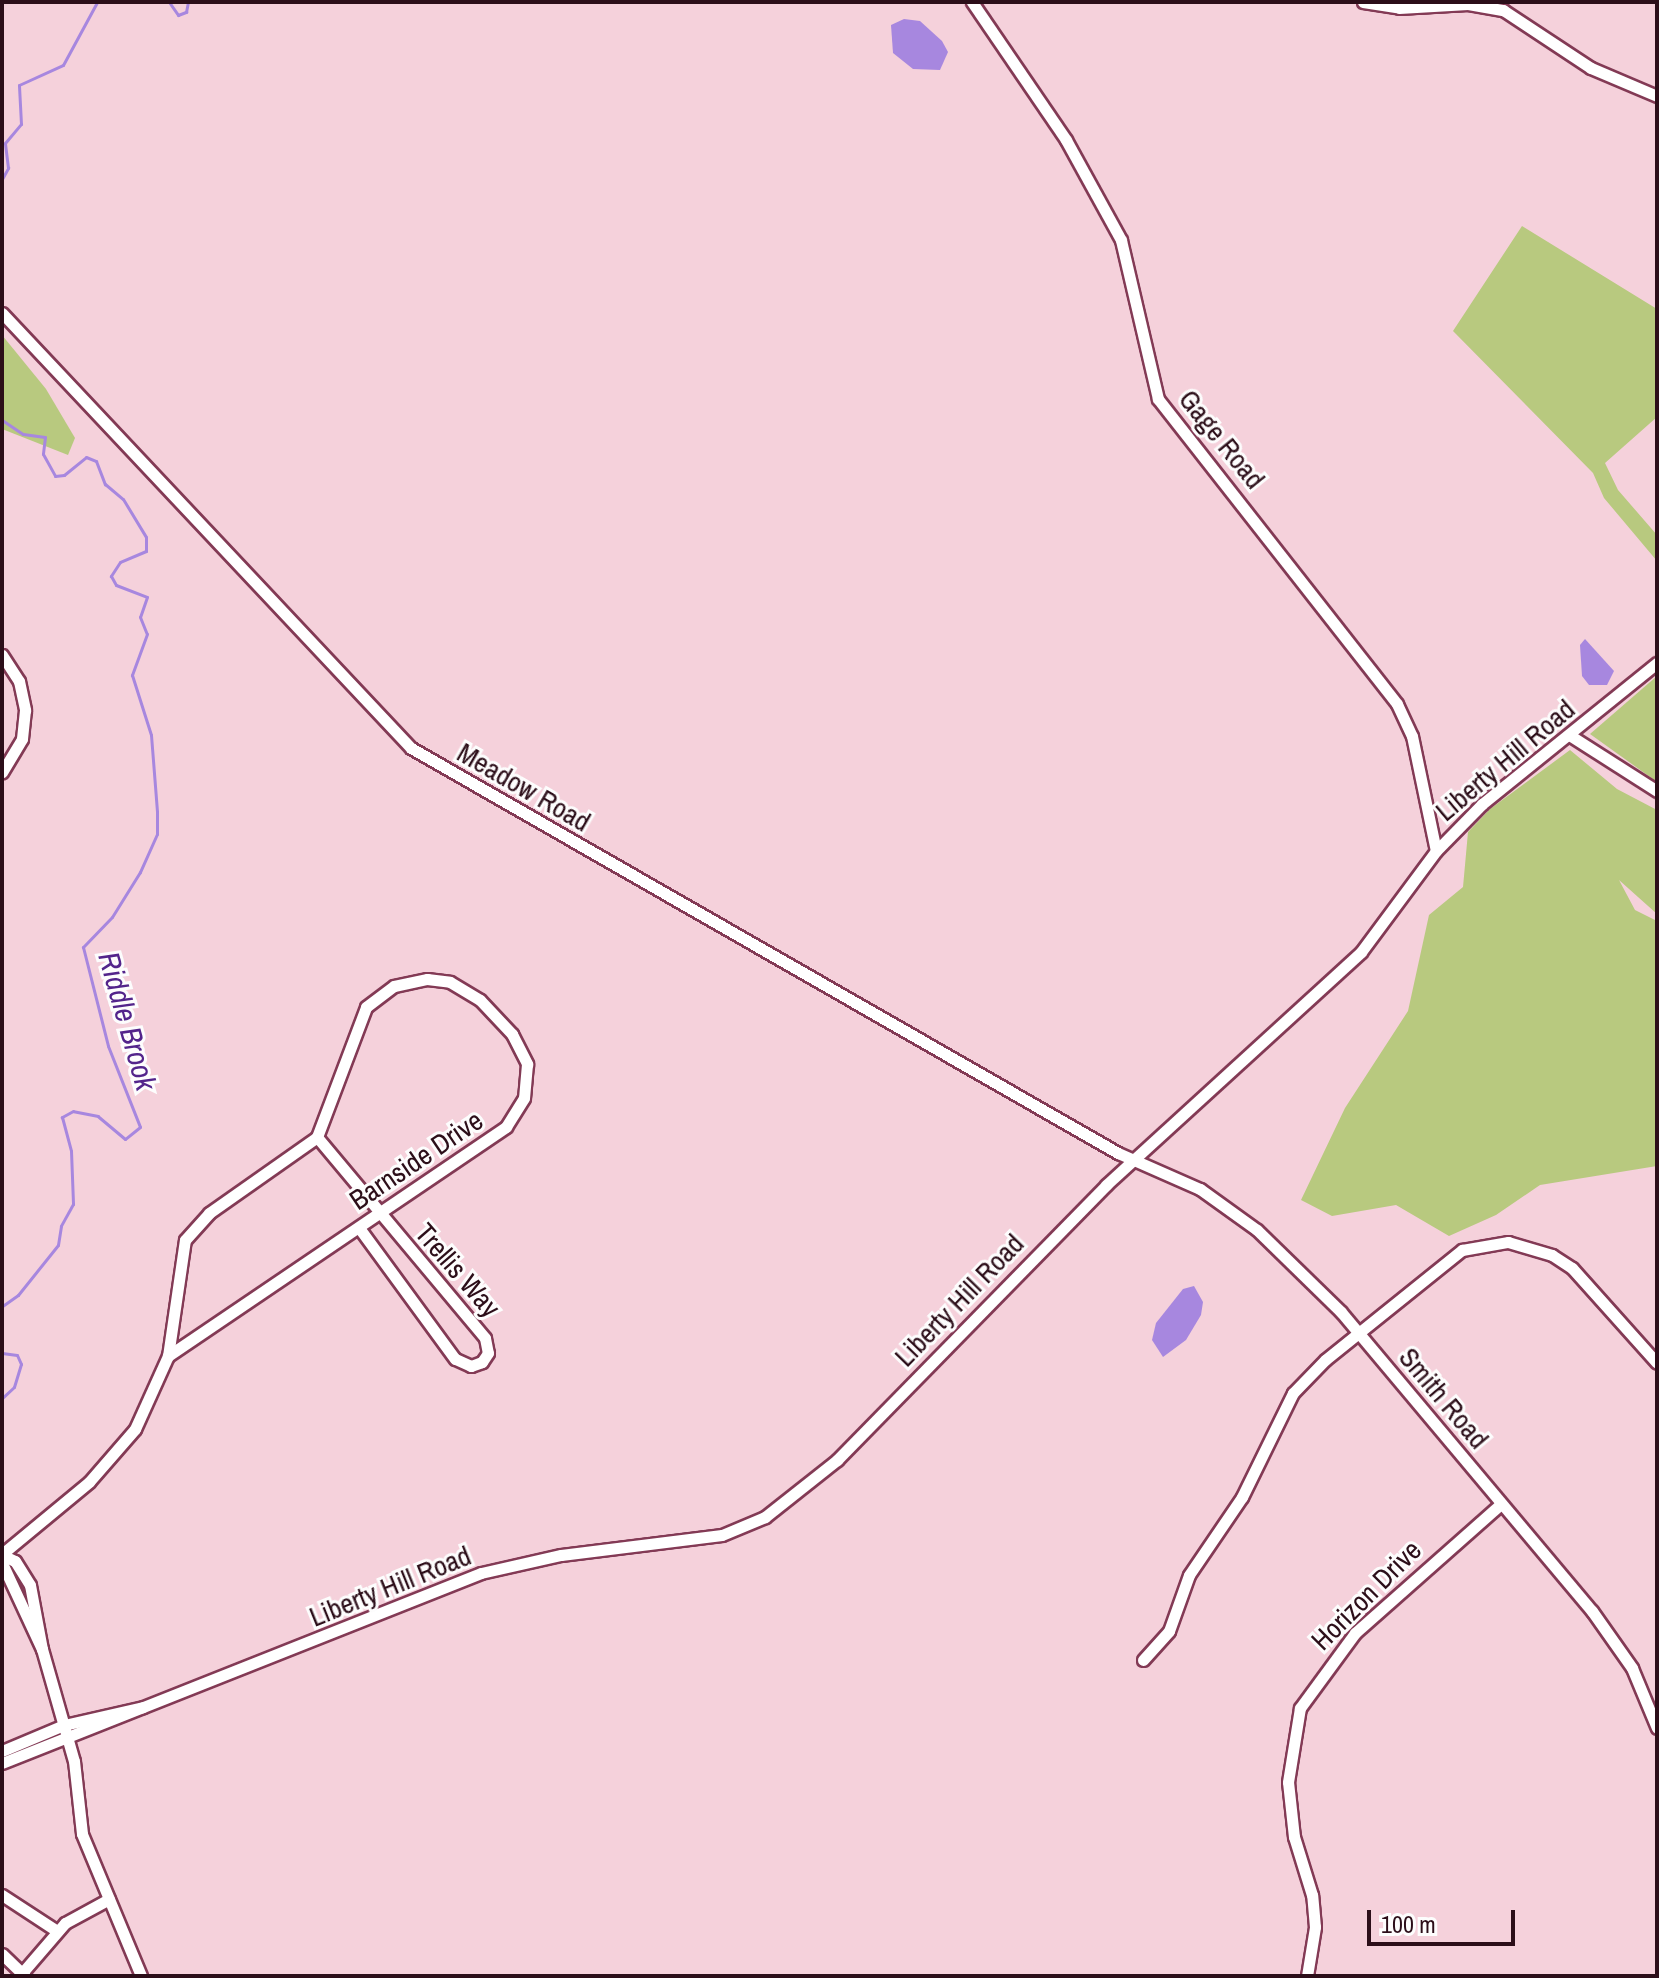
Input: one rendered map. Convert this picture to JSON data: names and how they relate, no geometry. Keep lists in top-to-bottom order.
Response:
{
  "streets": {
    "street": [
      "Gage Road",
      "Liberty Hill Road",
      "Meadow Road",
      "Barnside Drive",
      "Trellis Way",
      "Smith Road",
      "Horizon Drive"
    ]
  },
  "crossings": [
    ["Gage Road", "Liberty Hill Road"],
    ["Liberty Hill Road", "Meadow Road"],
    ["Liberty Hill Road", "Smith Road"],
    ["Meadow Road", "Smith Road"],
    ["Barnside Drive", "Trellis Way"],
    ["Smith Road", "Horizon Drive"]
  ],
  "water": ["Riddle Brook"],
  "scale_bar": "100 m"
}
